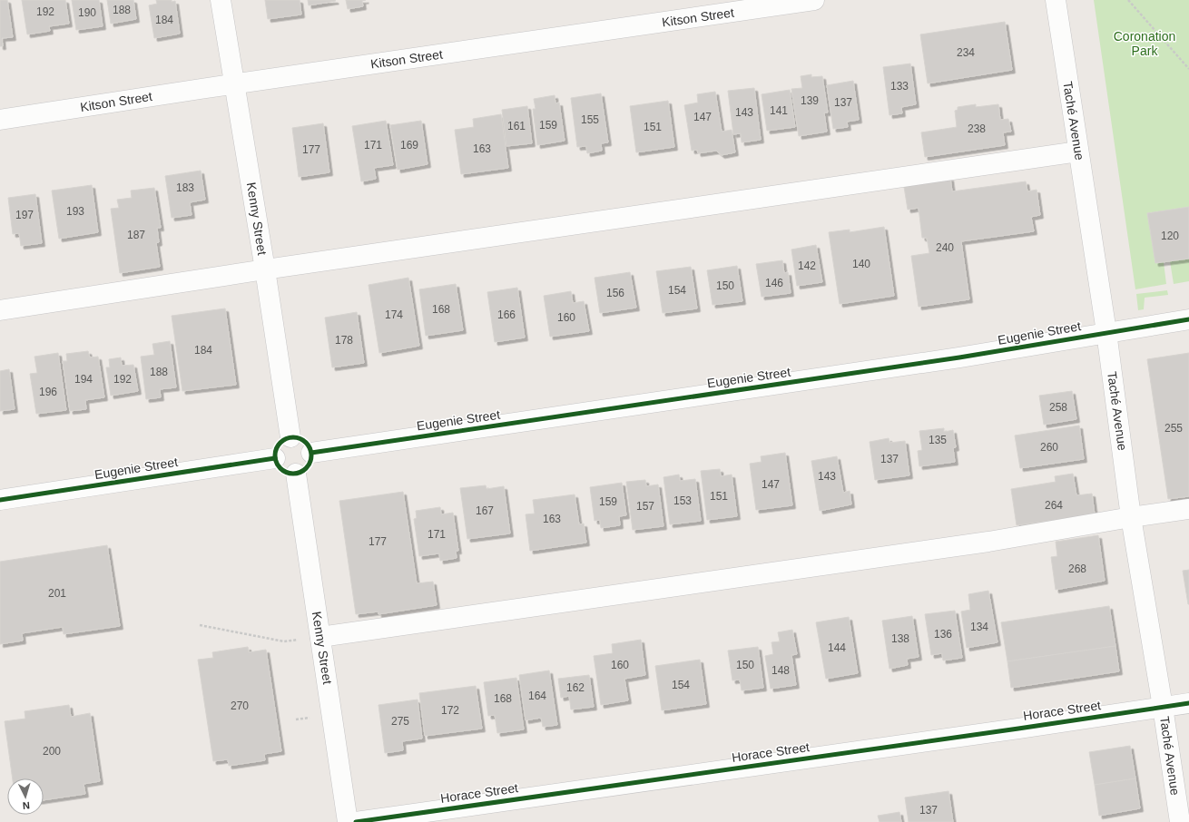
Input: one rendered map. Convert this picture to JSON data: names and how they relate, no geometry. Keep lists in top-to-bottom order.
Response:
{
  "streets": {
    "street": [
      "Kitson Street",
      "Taché Avenue",
      "Kenny Street",
      "Eugenie Street",
      "Horace Street"
    ]
  },
  "crossings": [
    ["Kitson Street", "Kenny Street"],
    ["Taché Avenue", "Eugenie Street"],
    ["Taché Avenue", "Horace Street"],
    ["Kenny Street", "Eugenie Street"]
  ],
  "parks": ["Coronation Park"],
  "house_numbers": [
    "188",
    "192",
    "190",
    "184",
    "234",
    "133",
    "139",
    "137",
    "141",
    "143",
    "147",
    "155",
    "159",
    "161",
    "151",
    "238",
    "171",
    "169",
    "163",
    "177",
    "183",
    "193",
    "197",
    "187",
    "120",
    "240",
    "140",
    "142",
    "146",
    "150",
    "154",
    "156",
    "168",
    "174",
    "166",
    "160",
    "178",
    "184",
    "188",
    "194",
    "192",
    "196",
    "258",
    "255",
    "135",
    "260",
    "137",
    "143",
    "147",
    "151",
    "153",
    "159",
    "264",
    "157",
    "167",
    "163",
    "171",
    "177",
    "268",
    "201",
    "134",
    "136",
    "138",
    "144",
    "160",
    "150",
    "148",
    "154",
    "162",
    "164",
    "168",
    "270",
    "172",
    "275",
    "200",
    "137"
  ],
  "north": "bottom"
}
